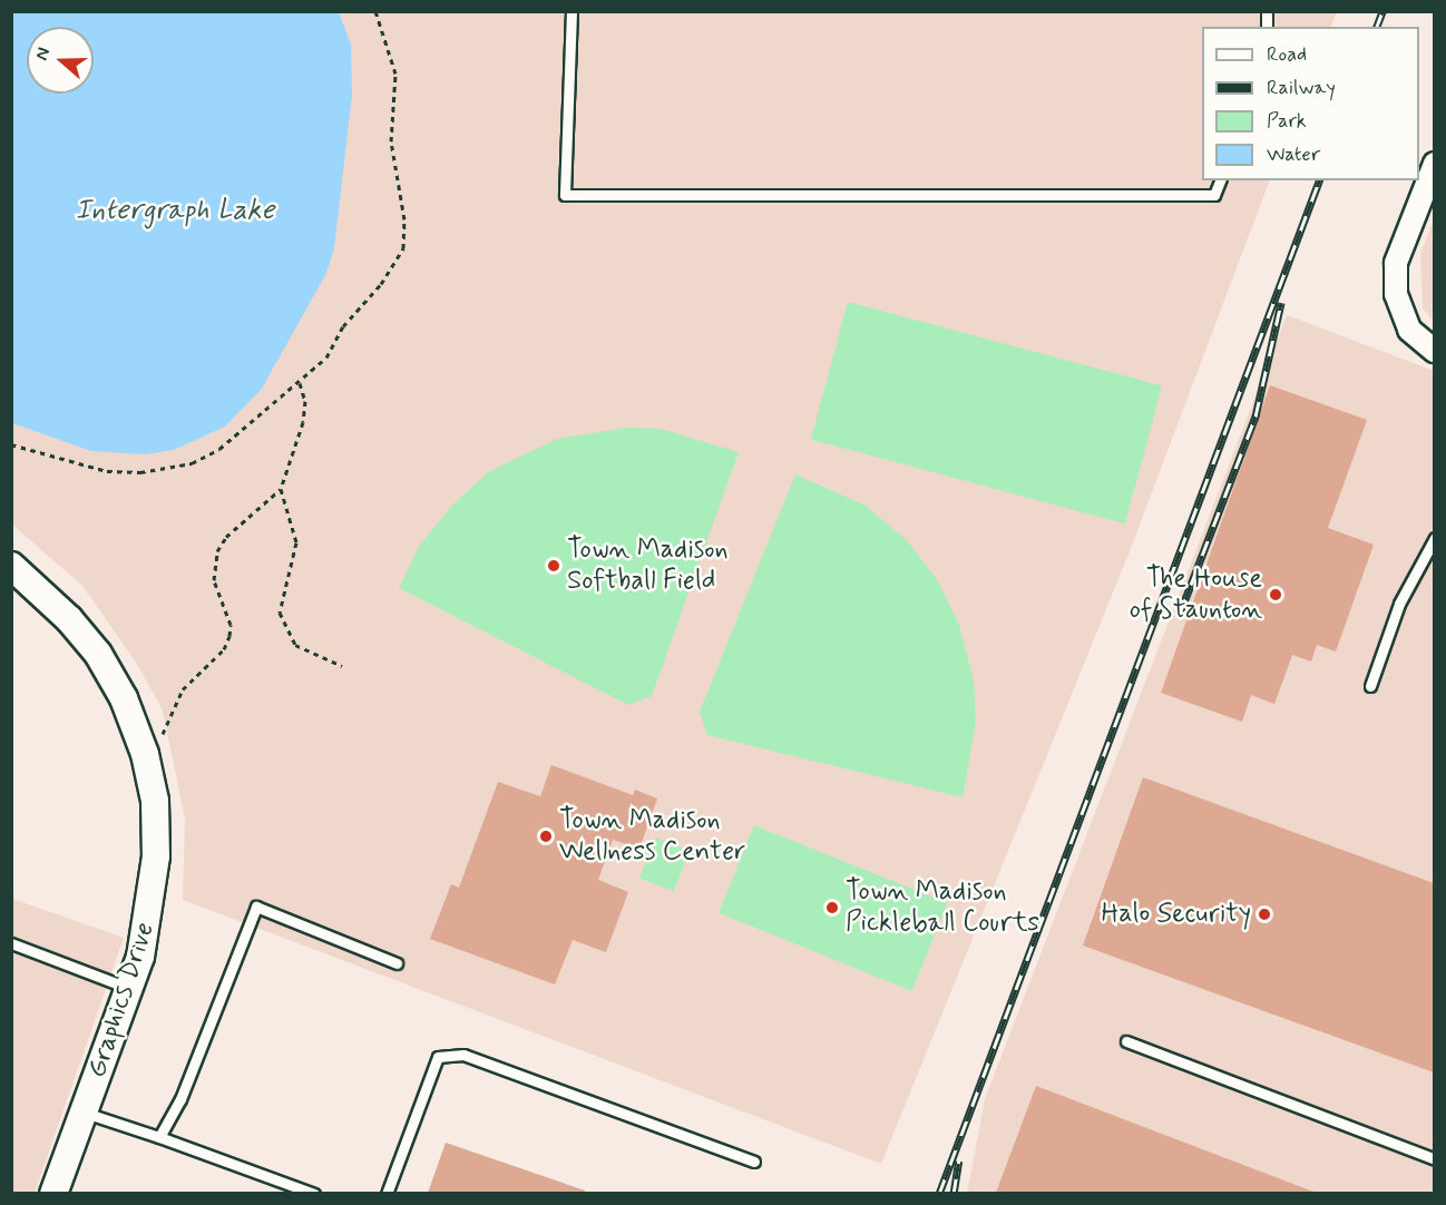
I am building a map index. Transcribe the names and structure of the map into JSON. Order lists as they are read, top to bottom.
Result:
{
  "streets": {
    "street": ["Graphics Drive"]
  },
  "water": ["Intergraph Lake"],
  "places": [
    "Town Madison Softball Field",
    "The House of Staunton",
    "Town Madison Wellness Center",
    "Town Madison Pickleball Courts",
    "Halo Security"
  ],
  "legend": [
    "Road",
    "Railway",
    "Park",
    "Water"
  ],
  "north": "left"
}
